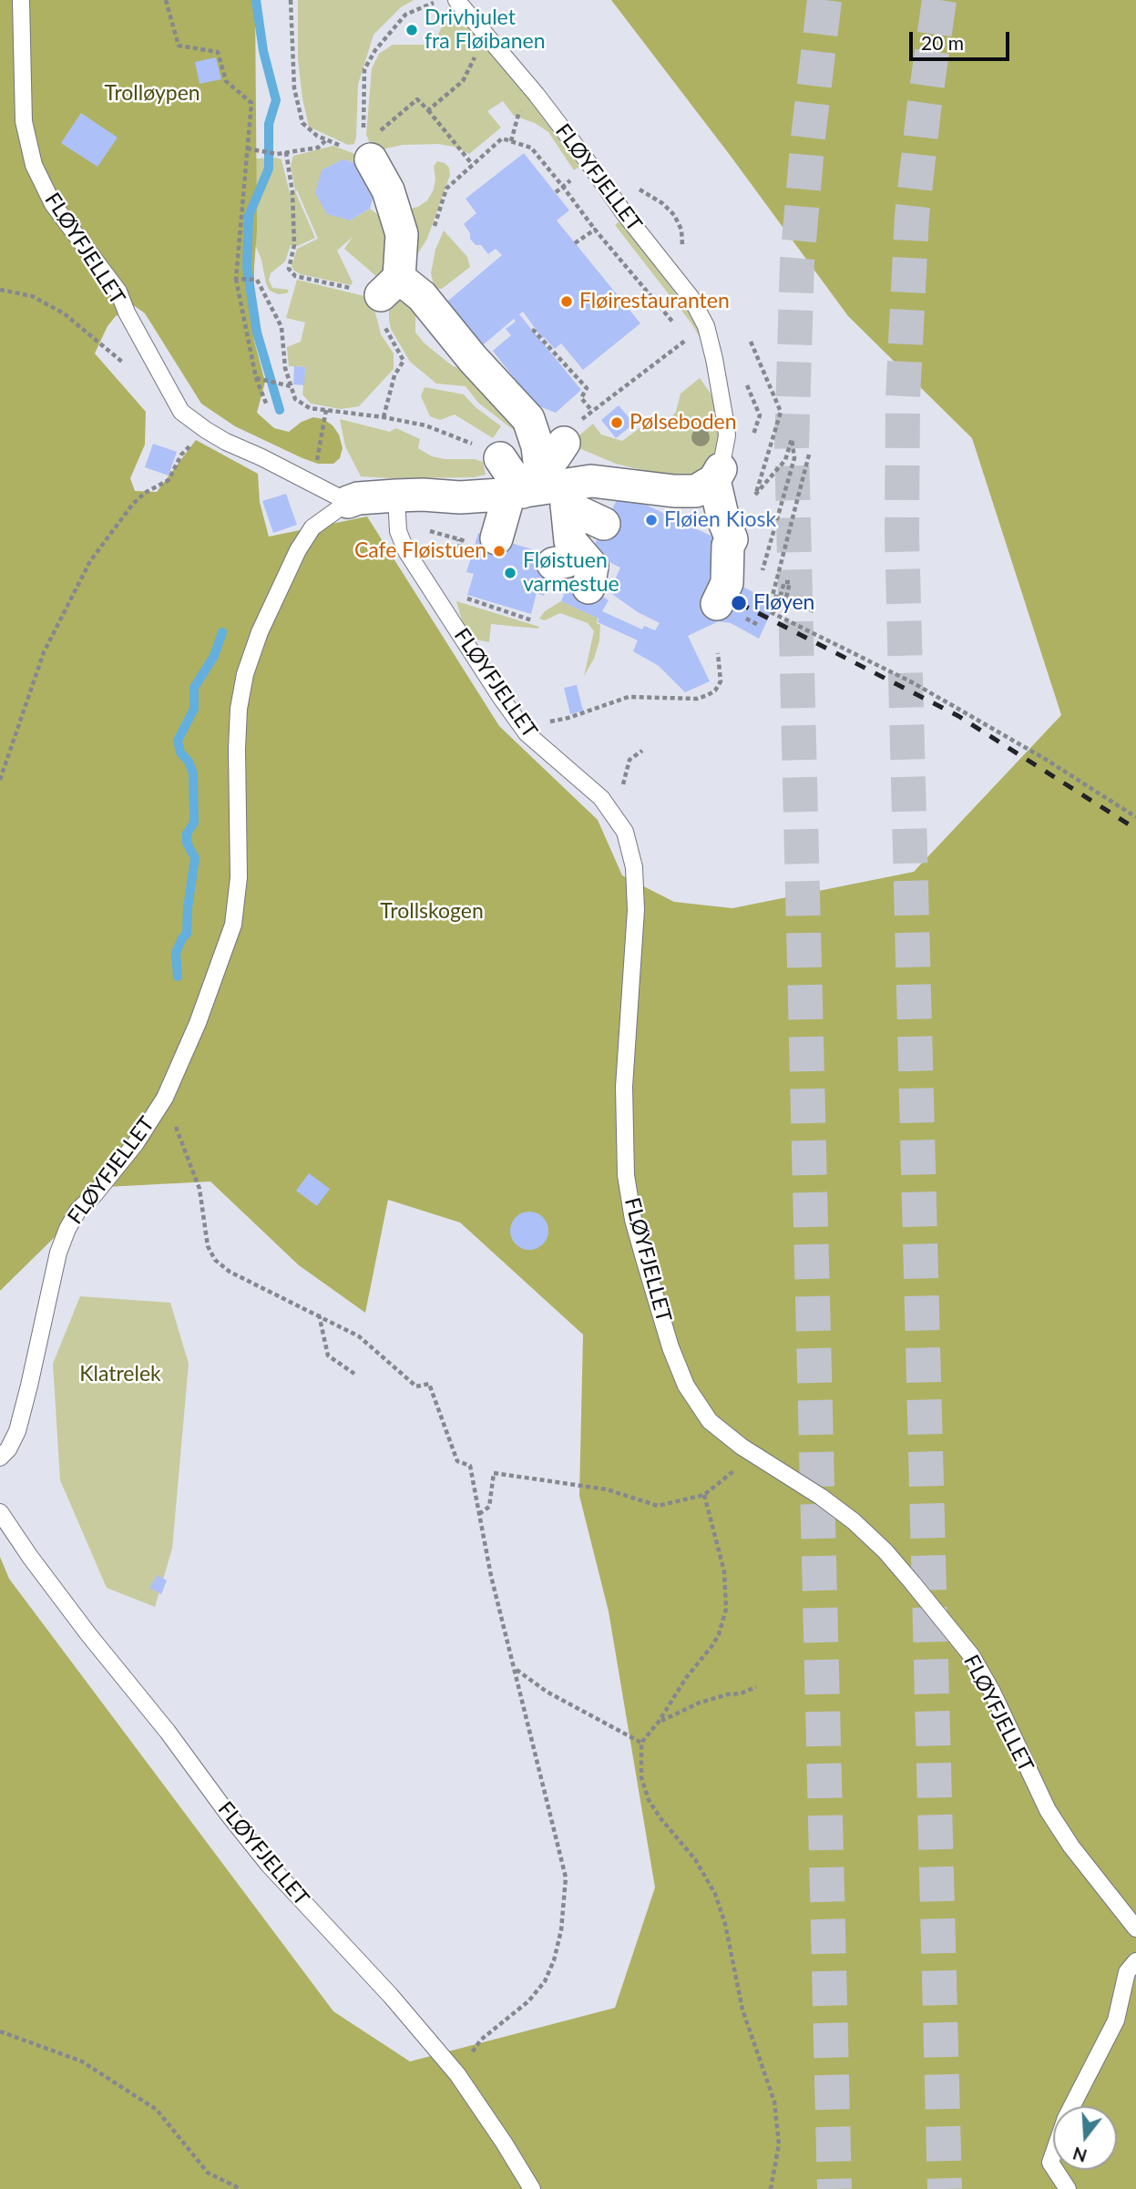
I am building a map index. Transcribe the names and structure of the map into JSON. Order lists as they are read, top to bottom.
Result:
{
  "streets": {
    "street": ["FLØYFJELLET"]
  },
  "parks": ["Trolløypen", "Trollskogen", "Klatrelek"],
  "places": [
    "Drivhjulet fra Fløibanen",
    "Fløirestauranten",
    "Pølseboden",
    "Fløien Kiosk",
    "Cafe Fløistuen",
    "Fløistuen varmestue",
    "Fløyen"
  ],
  "scale_bar": "20 m",
  "north": "bottom"
}
